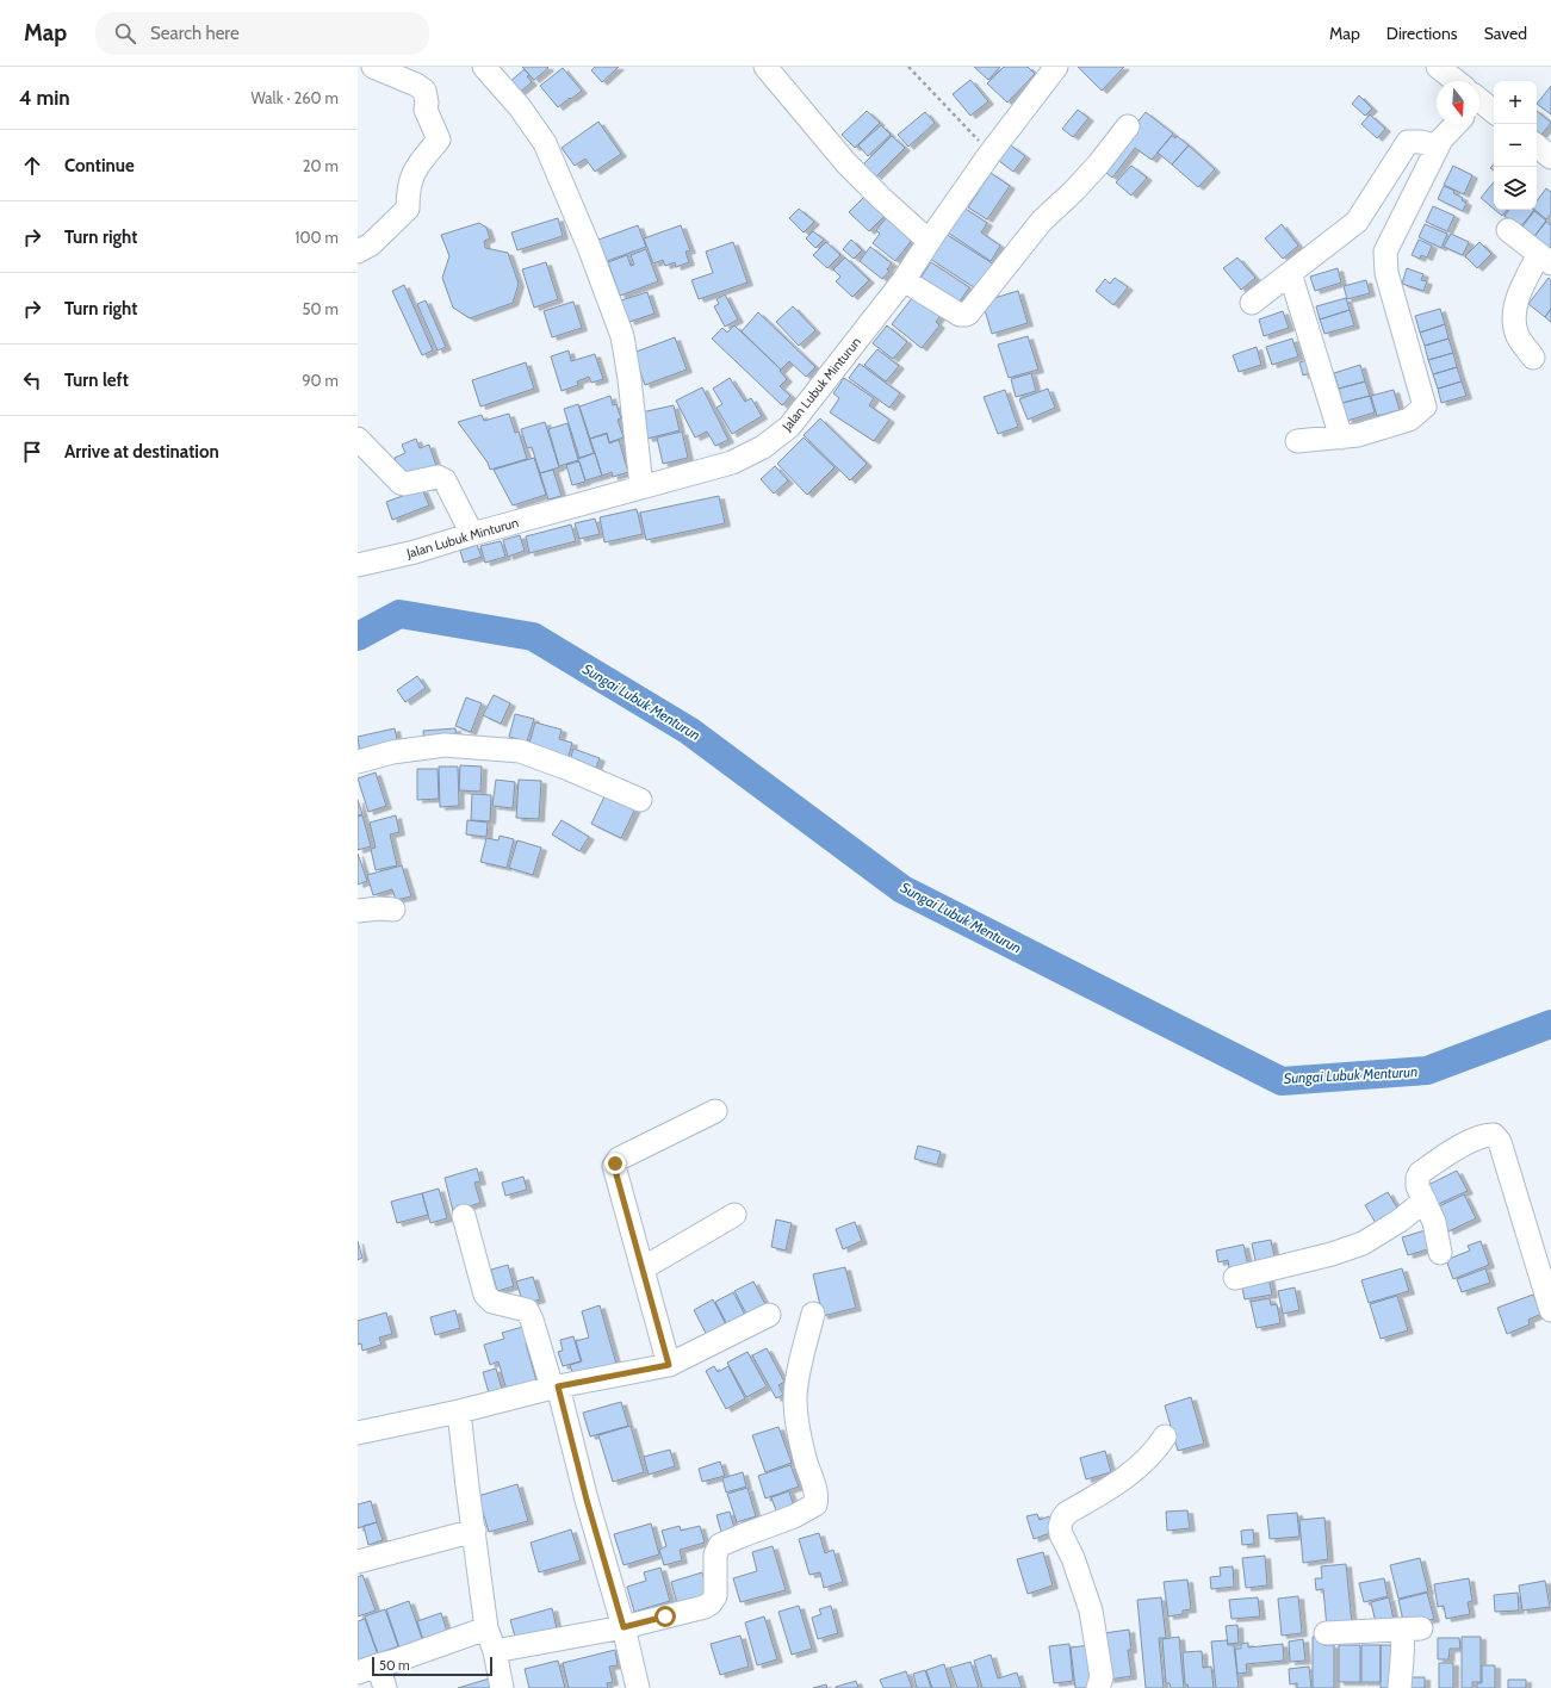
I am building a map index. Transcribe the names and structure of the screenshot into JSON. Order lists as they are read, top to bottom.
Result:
{
  "streets": {
    "street": ["Jalan Lubuk Minturun"]
  },
  "water": ["Sungai Lubuk Menturun"],
  "scale_bar": "50 m",
  "north": "bottom",
  "page": {
    "header": "Map",
    "search": "Search here",
    "nav": ["Map", "Directions", "Saved"],
    "heading": ["4 min", "Walk · 260 m"],
    "map_buttons": ["+", "−"],
    "list": [
      ["Continue", "20 m"],
      ["Turn right", "100 m"],
      ["Turn right", "50 m"],
      ["Turn left", "90 m"],
      "Arrive at destination"
    ],
    "scale": "50 m"
  }
}
